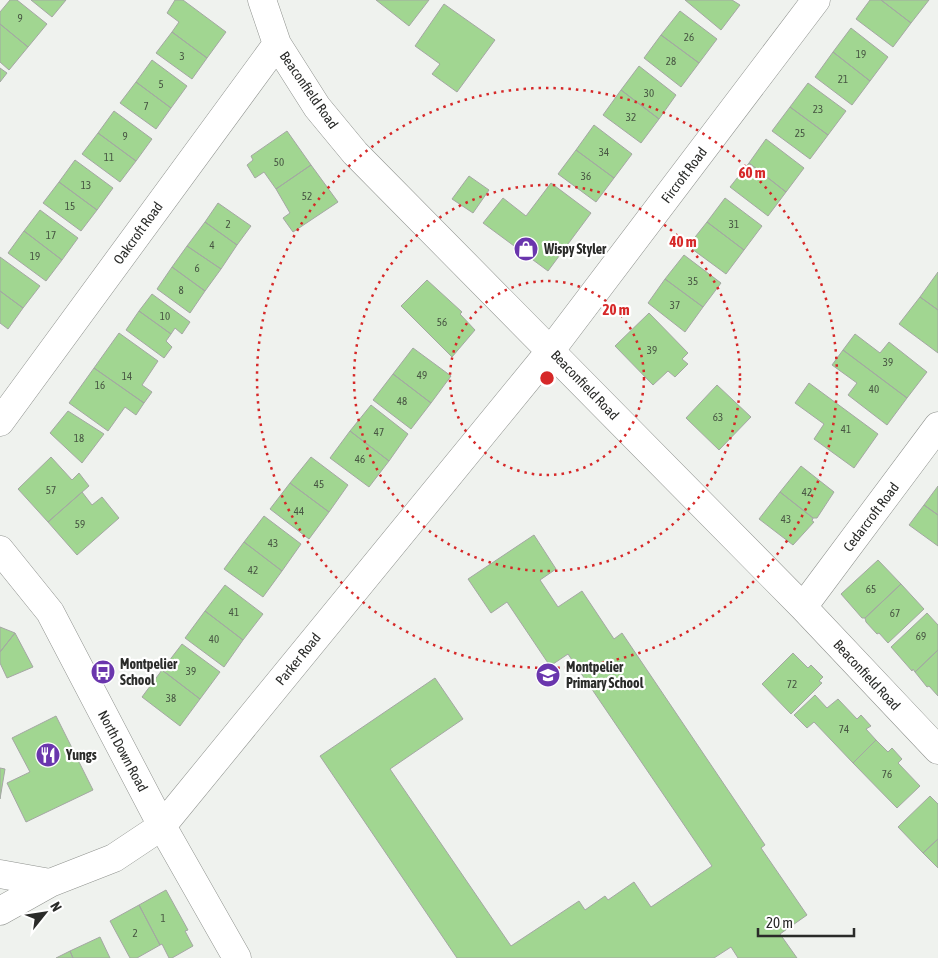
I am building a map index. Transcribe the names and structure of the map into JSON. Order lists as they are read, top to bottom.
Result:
{
  "streets": {
    "street": [
      "Beaconfield Road",
      "Fircroft Road",
      "Oakcroft Road",
      "Cedarcroft Road",
      "Parker Road",
      "North Down Road"
    ]
  },
  "crossings": [
    ["Beaconfield Road", "Fircroft Road"],
    ["Beaconfield Road", "Oakcroft Road"],
    ["Beaconfield Road", "Cedarcroft Road"],
    ["Beaconfield Road", "Parker Road"],
    ["Fircroft Road", "Parker Road"],
    ["Parker Road", "North Down Road"]
  ],
  "places": {
    "shop": ["Wispy Styler"],
    "bus stop": ["Montpelier School"],
    "school or university": ["Montpelier Primary School"],
    "restaurant": ["Yungs"]
  },
  "house_numbers": [
    "9",
    "26",
    "19",
    "3",
    "28",
    "21",
    "5",
    "30",
    "7",
    "23",
    "32",
    "25",
    "9",
    "34",
    "11",
    "50",
    "36",
    "13",
    "52",
    "15",
    "2",
    "31",
    "17",
    "4",
    "19",
    "6",
    "35",
    "8",
    "37",
    "10",
    "56",
    "39",
    "39",
    "49",
    "14",
    "16",
    "40",
    "48",
    "63",
    "41",
    "47",
    "18",
    "46",
    "45",
    "57",
    "42",
    "44",
    "43",
    "59",
    "43",
    "42",
    "65",
    "41",
    "67",
    "69",
    "40",
    "39",
    "72",
    "38",
    "74",
    "76",
    "1",
    "2"
  ],
  "scale_bar": "20 m",
  "north": "top right",
  "rings": ["60 m", "40 m", "20 m"]
}
